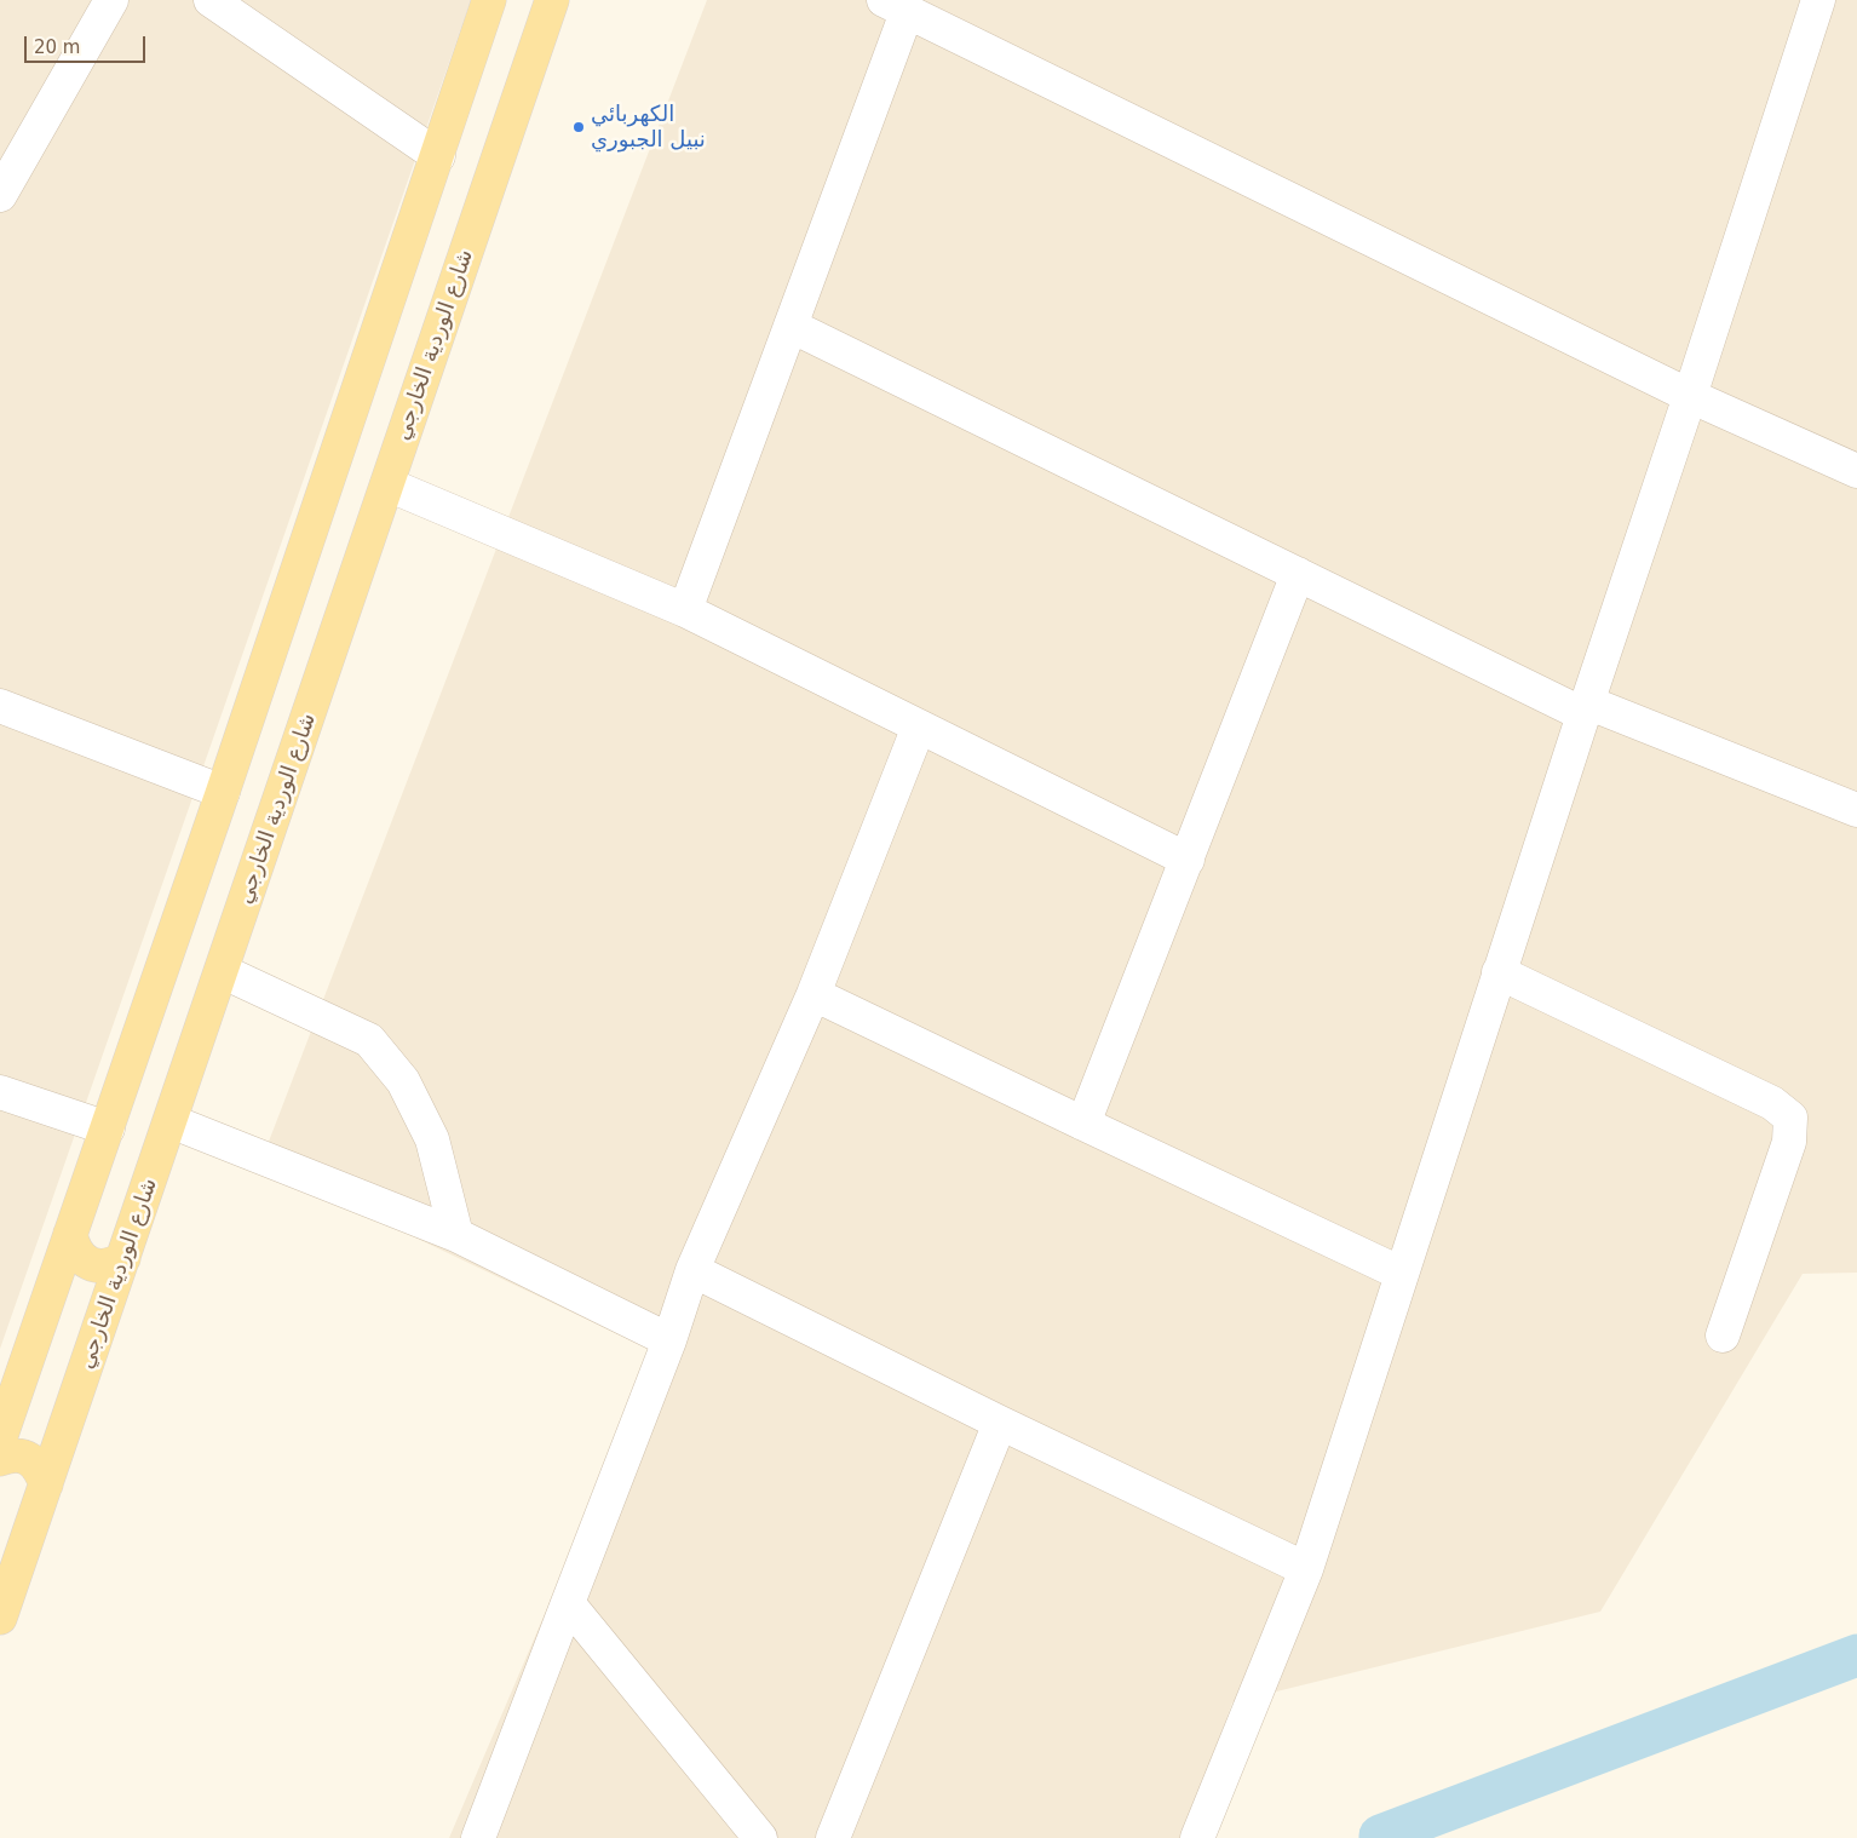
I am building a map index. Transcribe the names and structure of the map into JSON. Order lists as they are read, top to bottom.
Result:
{
  "streets": {
    "main road": ["شارع الوردية الخارجي"]
  },
  "places": ["الكهربائي نبيل الجبوري"],
  "scale_bar": "20 m"
}
